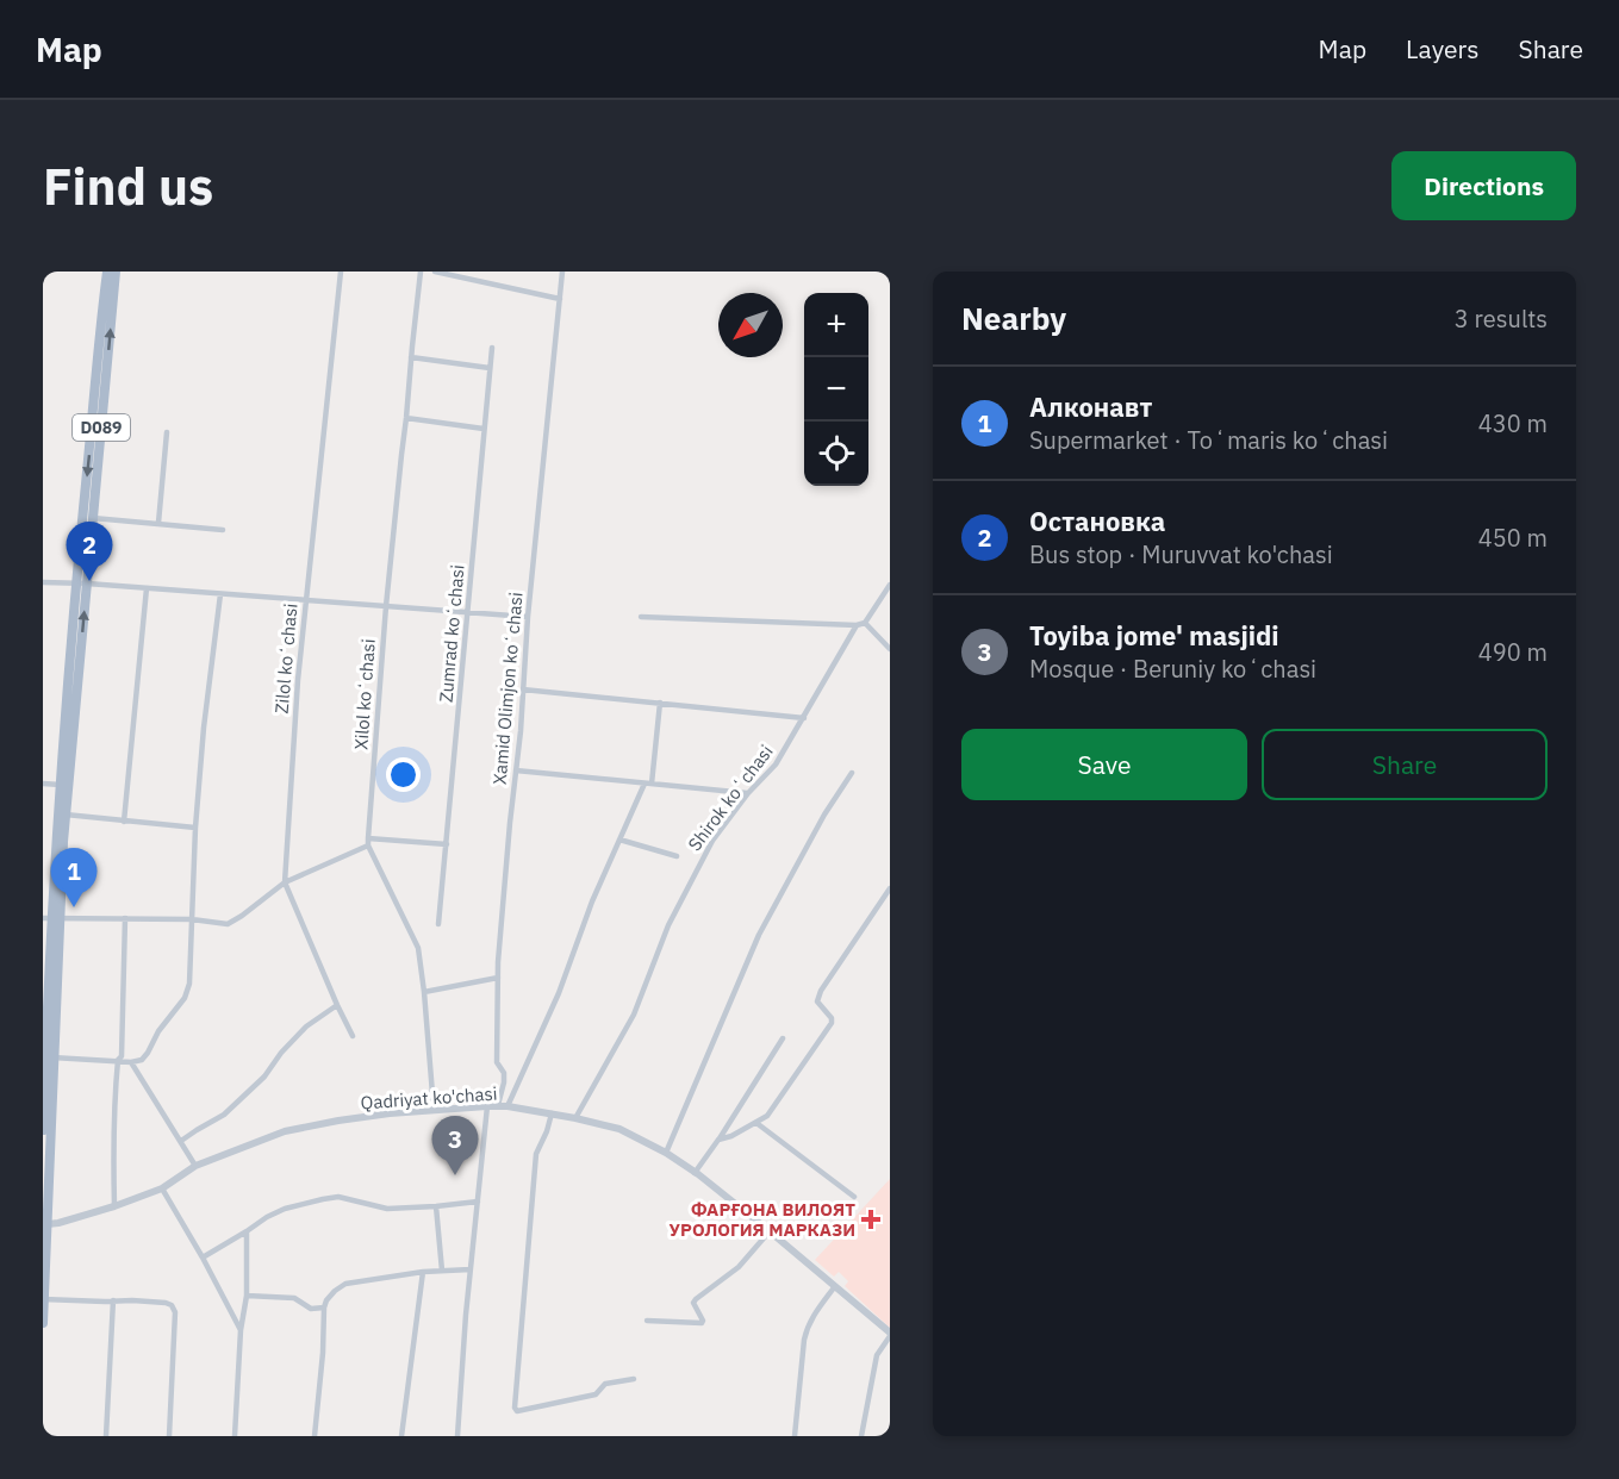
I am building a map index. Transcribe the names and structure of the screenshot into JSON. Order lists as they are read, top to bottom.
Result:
{
  "streets": {
    "main road": ["D089"],
    "street": [
      "Zumrad koʻchasi",
      "Zilol koʻchasi",
      "Xamid Olimjon koʻchasi",
      "Xilol koʻchasi",
      "Shirok koʻchasi",
      "Qadriyat ko'chasi"
    ]
  },
  "crossings": [
    ["D089", "Qadriyat ko'chasi"],
    ["Xamid Olimjon koʻchasi", "Qadriyat ko'chasi"],
    ["Shirok koʻchasi", "Qadriyat ko'chasi"]
  ],
  "places": {
    "health": ["ФАРҒОНА ВИЛОЯТ УРОЛОГИЯ МАРКАЗИ"]
  },
  "north": "bottom left",
  "page": {
    "header": "Map",
    "nav": ["Map", "Layers", "Share"],
    "buttons": [
      "Directions",
      ["Save", "Share"]
    ],
    "title": "Find us",
    "heading": ["Nearby", "3 results"],
    "map_buttons": ["+", "−"],
    "list": [
      {
        "mark": "1",
        "name": "Алконавт",
        "note": "Supermarket · Toʻmaris koʻchasi",
        "value": "430 m"
      },
      {
        "mark": "2",
        "name": "Остановка",
        "note": "Bus stop · Muruvvat ko'chasi",
        "value": "450 m"
      },
      {
        "mark": "3",
        "name": "Toyiba jome' masjidi",
        "note": "Mosque · Beruniy koʻchasi",
        "value": "490 m"
      }
    ],
    "pins": ["2", "1", "3"]
  }
}
